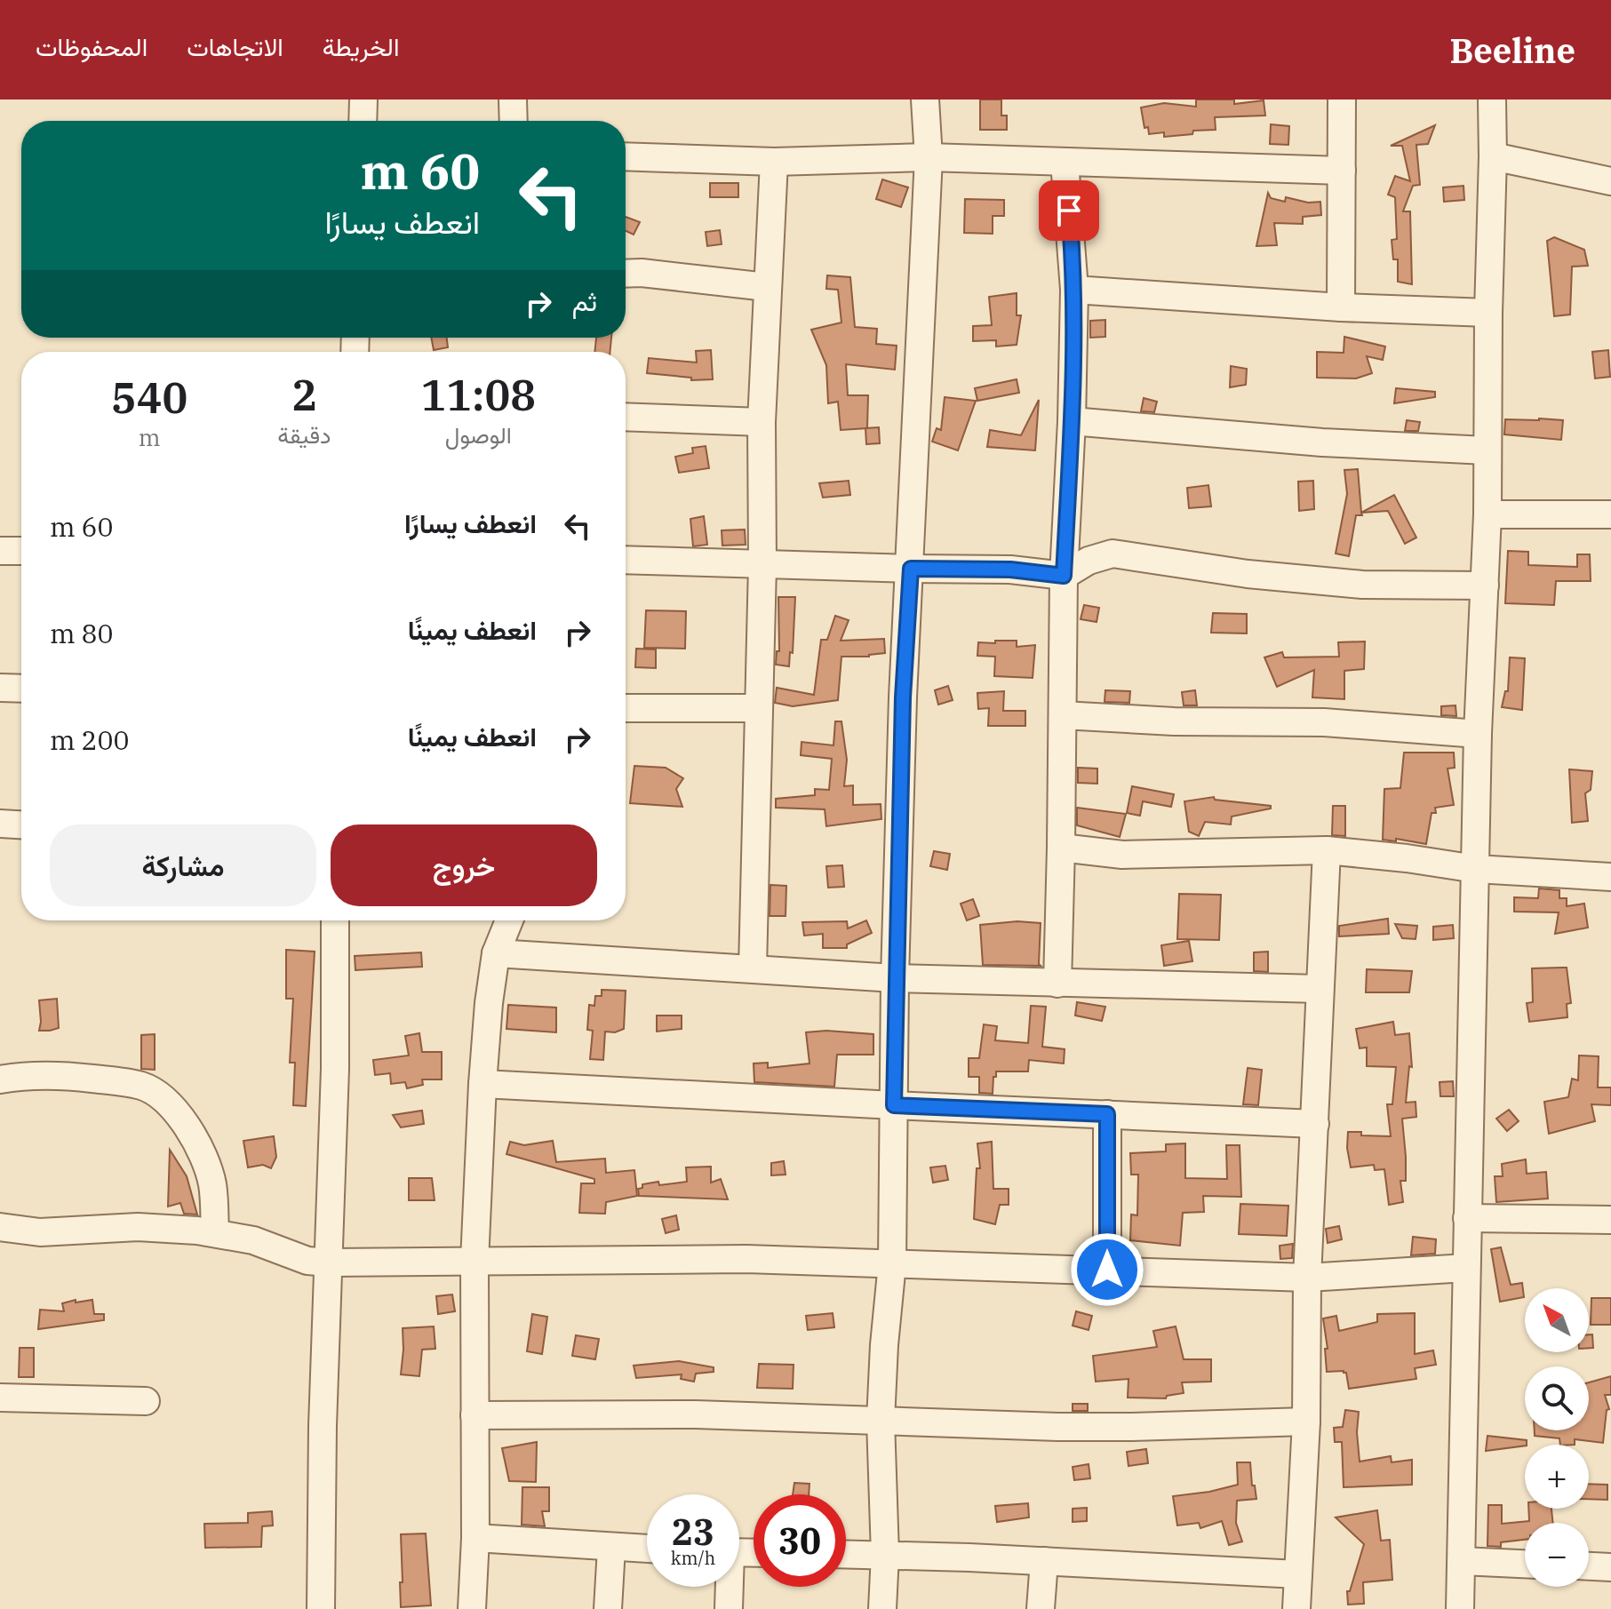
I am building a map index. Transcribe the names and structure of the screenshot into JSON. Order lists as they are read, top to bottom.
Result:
{
  "north": "top left",
  "page": {
    "header": "Beeline",
    "nav": ["الخريطة", "الاتجاهات", "المحفوظات"],
    "turn": ["60 m", "انعطف يسارًا"],
    "then": "ثم",
    "eta": [
      "11:08",
      "الوصول",
      "2",
      "دقيقة",
      "540",
      "m"
    ],
    "list": [
      {
        "name": "انعطف يسارًا",
        "value": "60 m"
      },
      {
        "name": "انعطف يمينًا",
        "value": "80 m"
      },
      {
        "name": "انعطف يمينًا",
        "value": "200 m"
      }
    ],
    "buttons": ["خروج", "مشاركة"],
    "map_buttons": ["+", "−"],
    "speed": "23 km/h",
    "limit": "30"
  }
}
